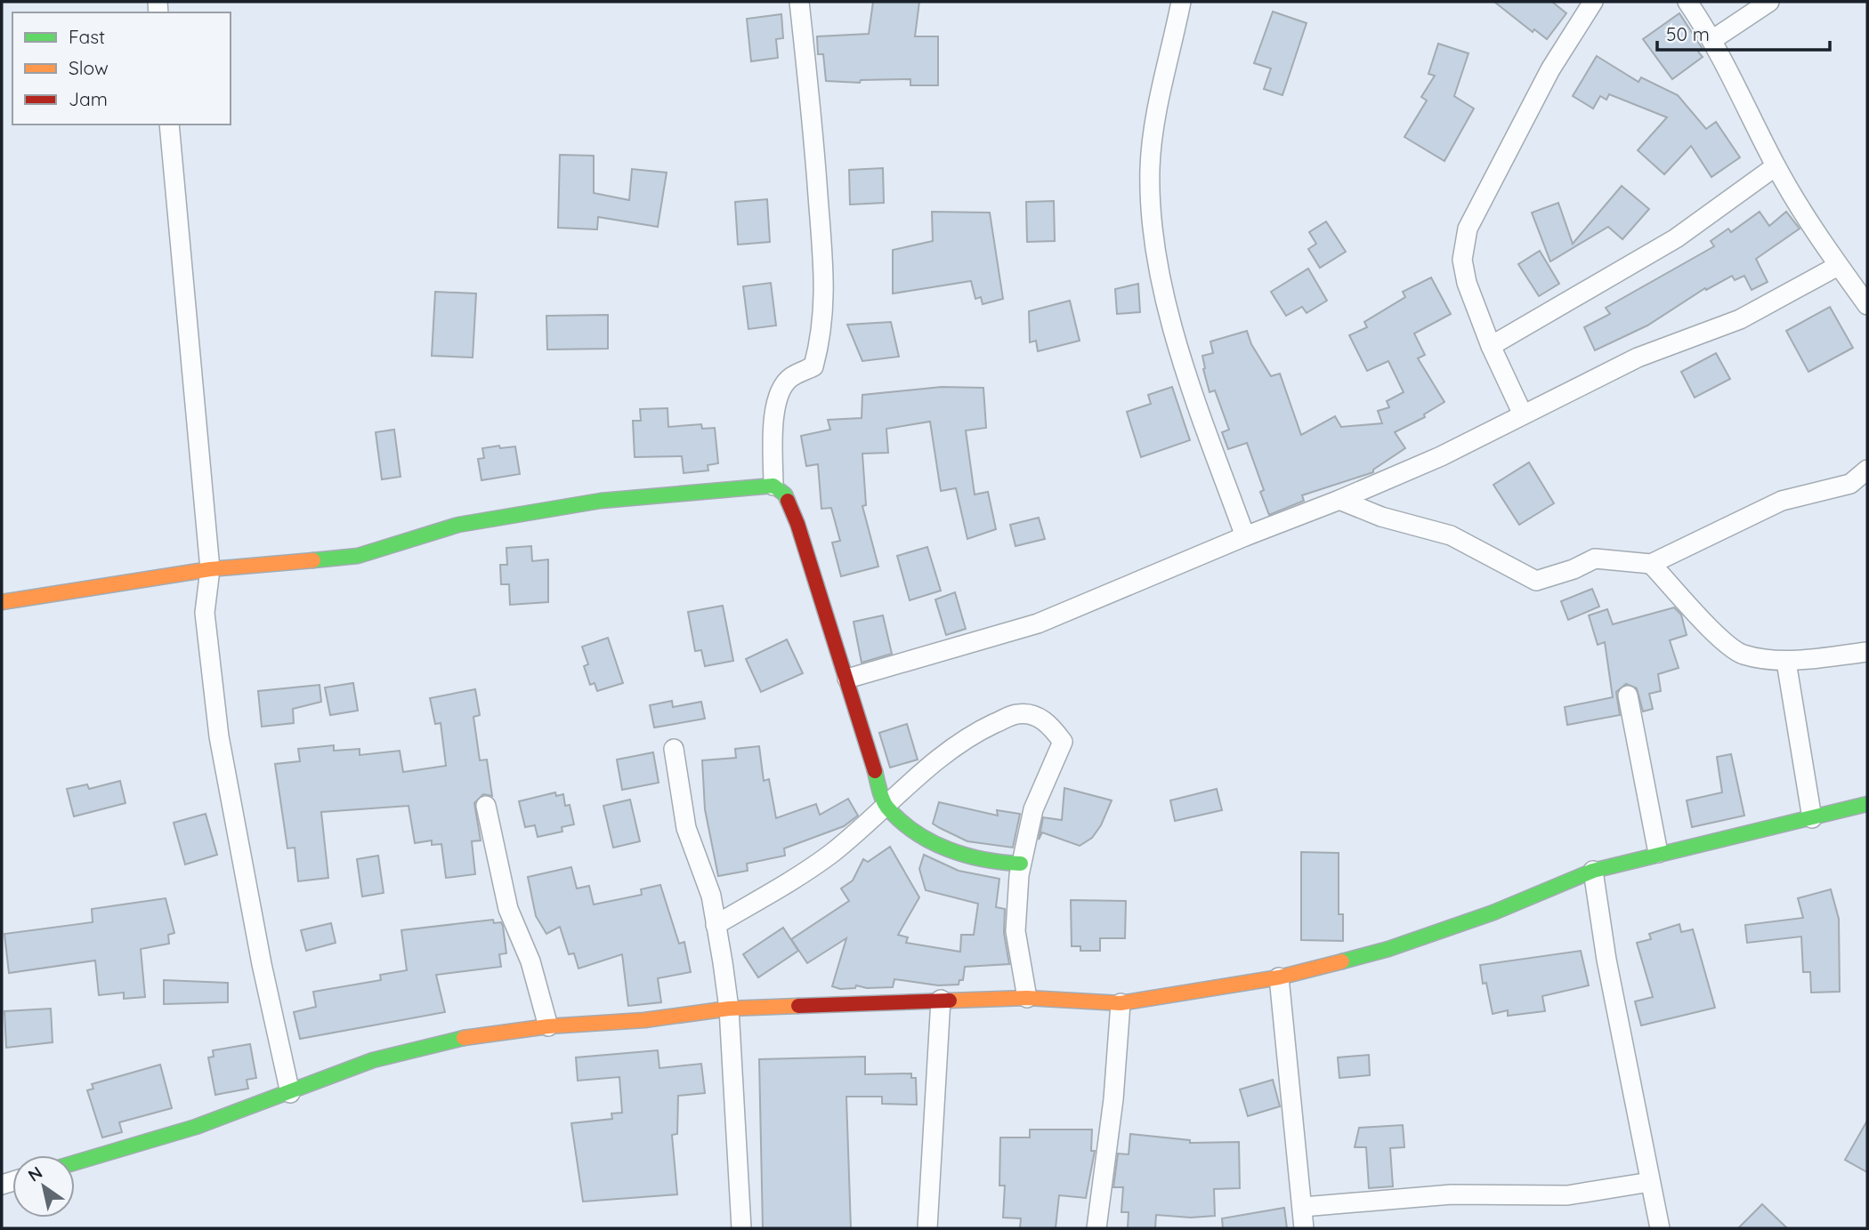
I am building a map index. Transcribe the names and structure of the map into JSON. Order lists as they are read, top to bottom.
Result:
{
  "legend": ["Fast", "Slow", "Jam"],
  "scale_bar": "50 m",
  "north": "top left"
}
